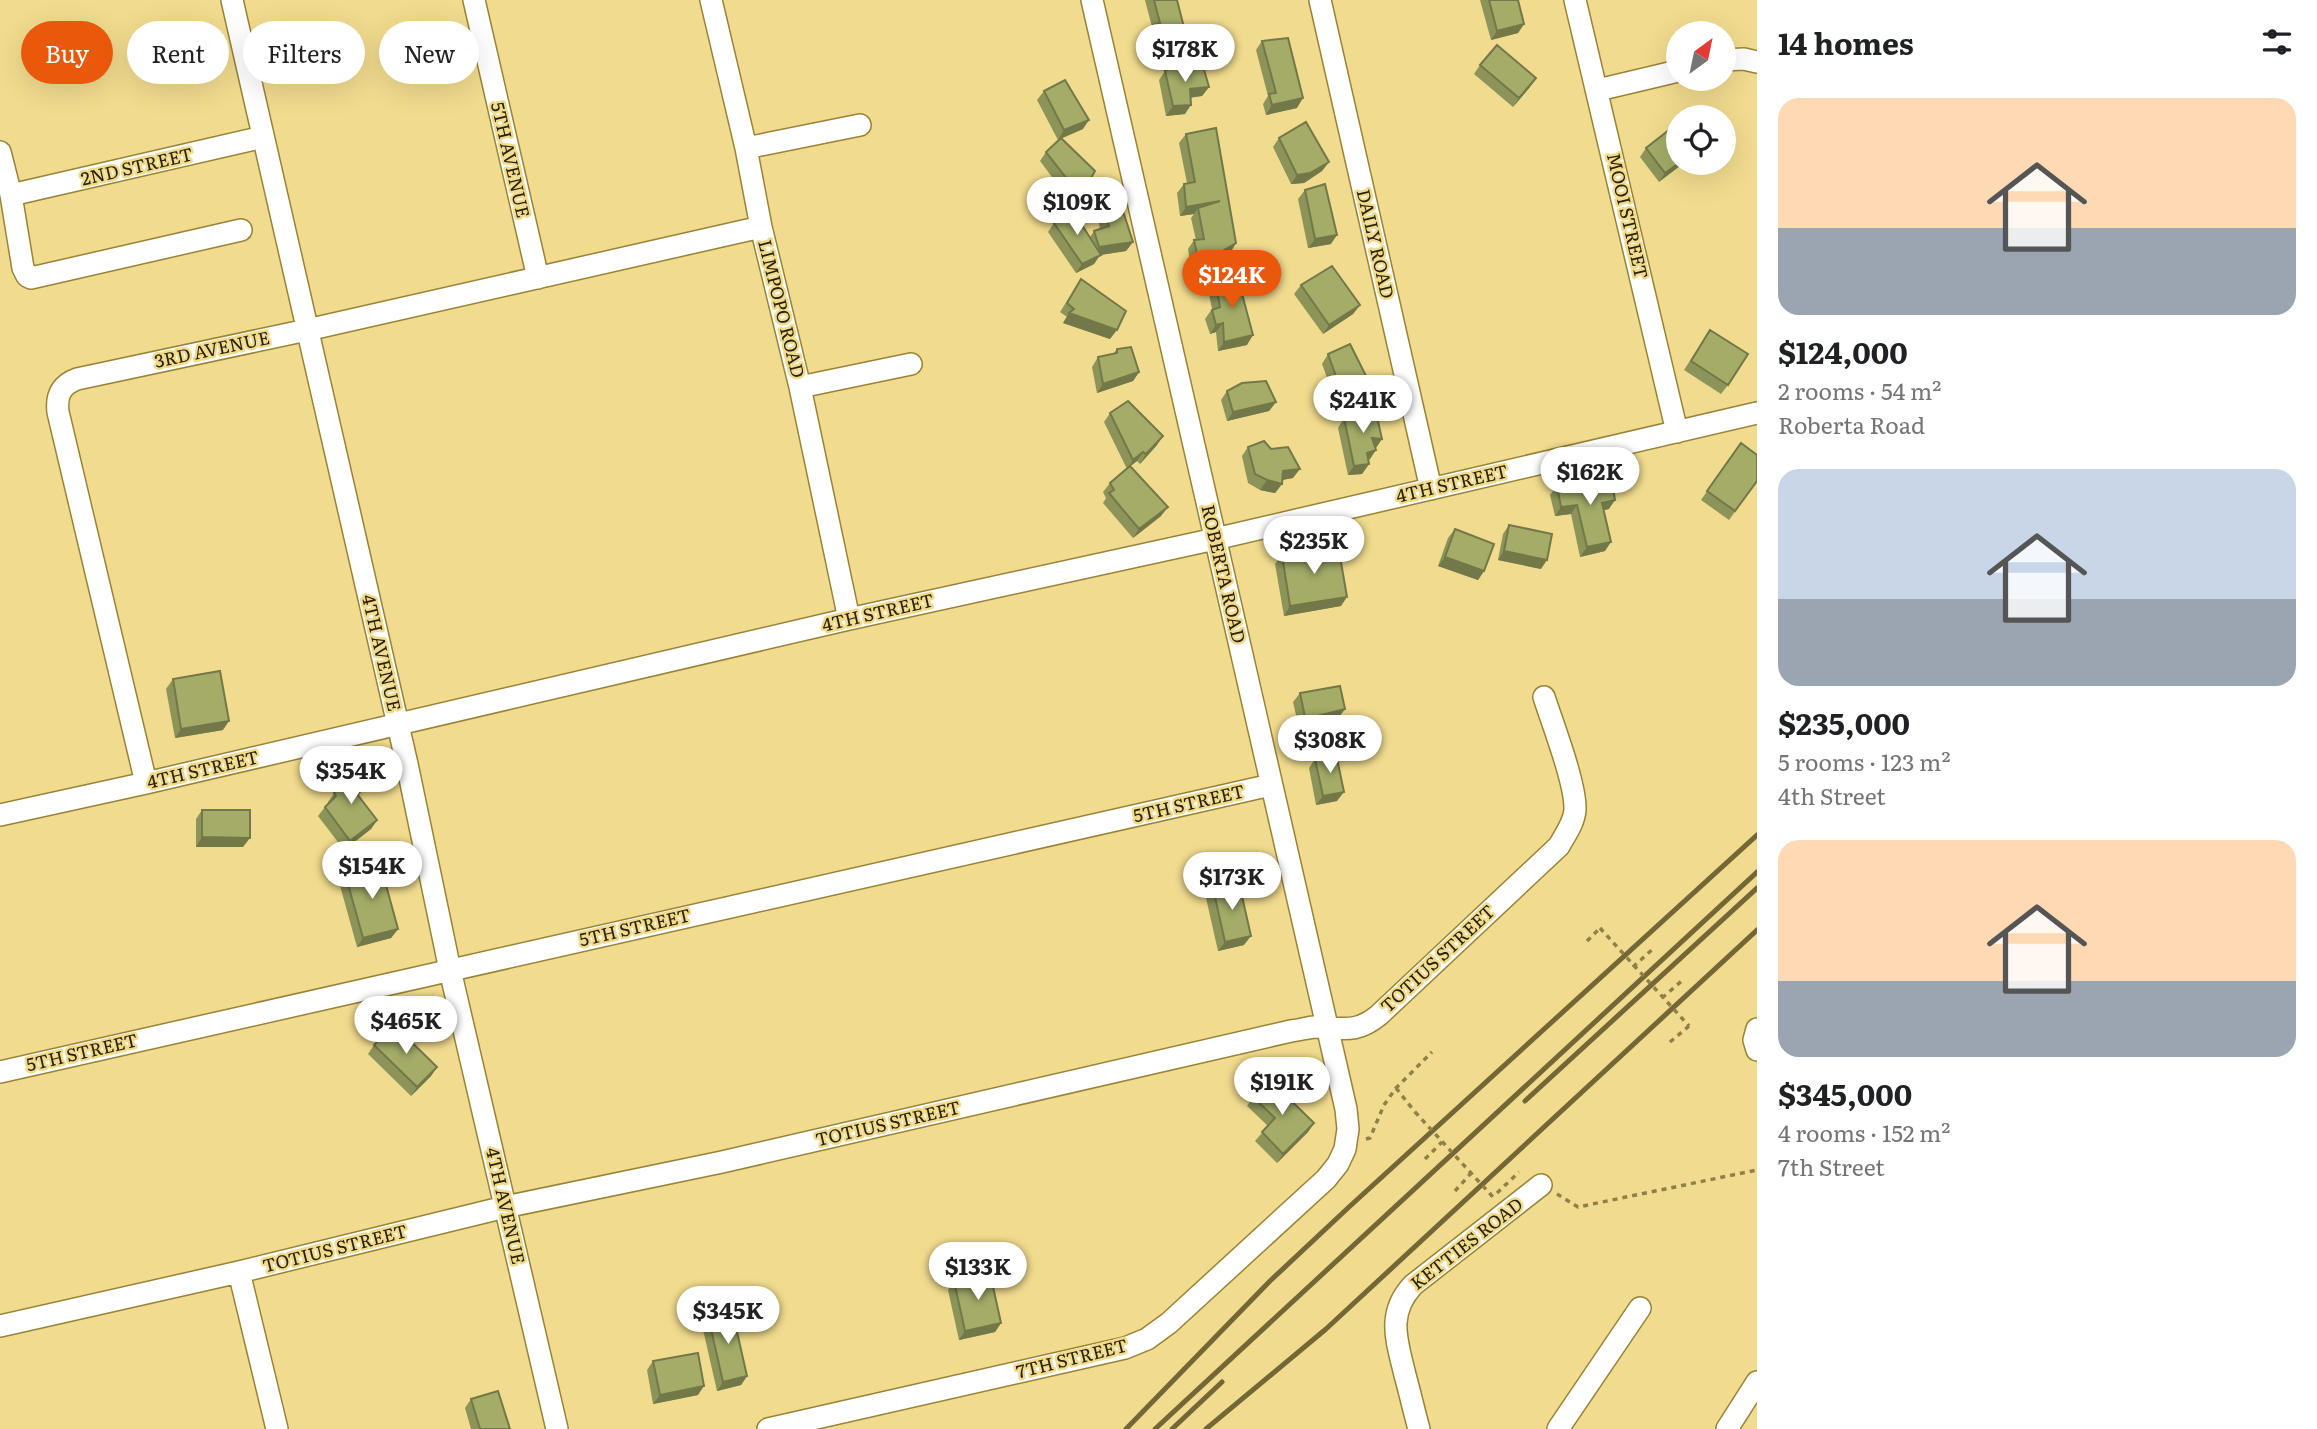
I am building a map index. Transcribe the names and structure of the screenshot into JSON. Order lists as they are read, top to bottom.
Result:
{
  "streets": {
    "street": [
      "5TH AVENUE",
      "2ND STREET",
      "MOOI STREET",
      "DAILY ROAD",
      "LIMPOPO ROAD",
      "3RD AVENUE",
      "4TH STREET",
      "ROBERTA ROAD",
      "4TH AVENUE",
      "5TH STREET",
      "TOTIUS STREET",
      "KETTIES ROAD",
      "7TH STREET"
    ]
  },
  "crossings": [
    ["5TH AVENUE", "3RD AVENUE"],
    ["2ND STREET", "4TH AVENUE"],
    ["MOOI STREET", "4TH STREET"],
    ["DAILY ROAD", "4TH STREET"],
    ["LIMPOPO ROAD", "3RD AVENUE"],
    ["LIMPOPO ROAD", "4TH STREET"],
    ["3RD AVENUE", "4TH STREET"],
    ["3RD AVENUE", "4TH AVENUE"],
    ["4TH STREET", "ROBERTA ROAD"],
    ["4TH STREET", "4TH AVENUE"],
    ["ROBERTA ROAD", "5TH STREET"],
    ["ROBERTA ROAD", "TOTIUS STREET"],
    ["ROBERTA ROAD", "7TH STREET"],
    ["4TH AVENUE", "5TH STREET"],
    ["4TH AVENUE", "TOTIUS STREET"]
  ],
  "north": "top right",
  "page": {
    "heading": "14 homes",
    "chip": [
      "Buy",
      "Rent",
      "Filters",
      "New"
    ],
    "price": [
      "$178K",
      "$109K",
      "$124K",
      "$241K",
      "$162K",
      "$235K",
      "$308K",
      "$354K",
      "$154K",
      "$173K",
      "$465K",
      "$191K",
      "$133K",
      "$345K"
    ],
    "list": [
      {
        "name": "$124,000",
        "note": "2 rooms · 54 m² · Roberta Road"
      },
      {
        "name": "$235,000",
        "note": "5 rooms · 123 m² · 4th Street"
      },
      {
        "name": "$345,000",
        "note": "4 rooms · 152 m² · 7th Street"
      }
    ]
  }
}
